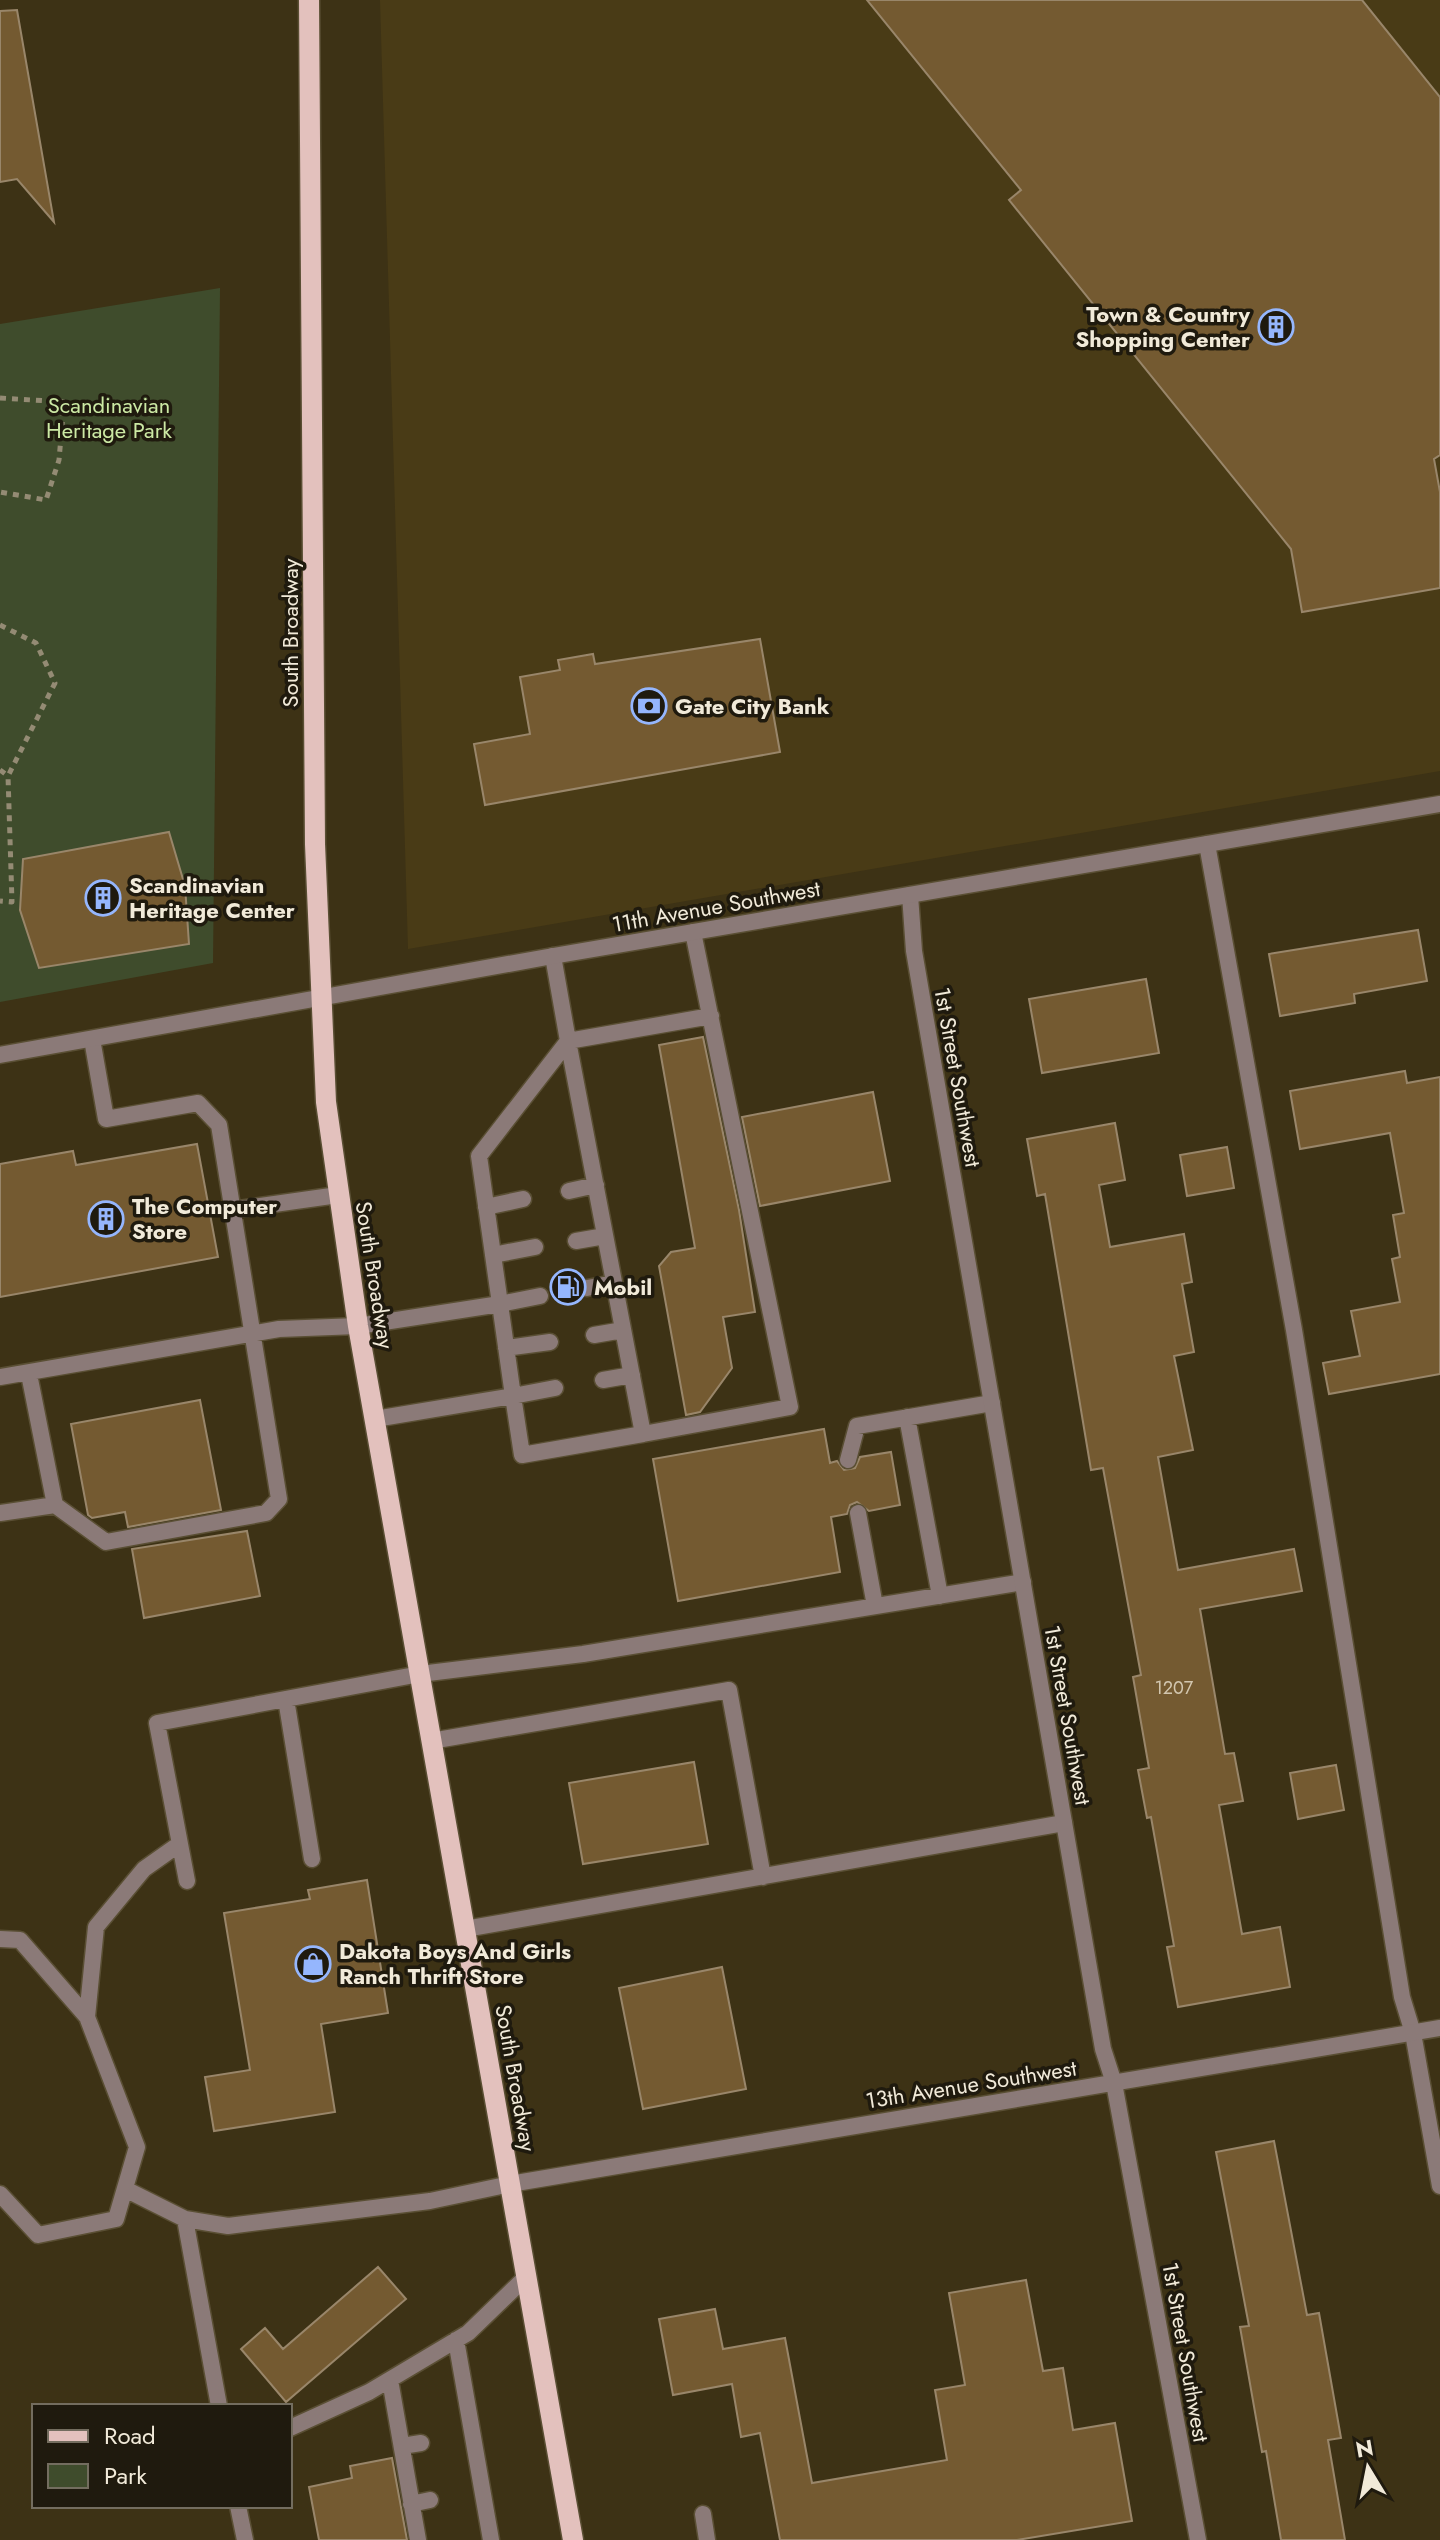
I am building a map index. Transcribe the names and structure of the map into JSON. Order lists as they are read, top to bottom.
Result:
{
  "streets": {
    "main road": ["South Broadway"],
    "street": ["11th Avenue Southwest", "1st Street Southwest", "13th Avenue Southwest"]
  },
  "crossings": [
    ["South Broadway", "11th Avenue Southwest"],
    ["South Broadway", "13th Avenue Southwest"],
    ["11th Avenue Southwest", "1st Street Southwest"],
    ["1st Street Southwest", "13th Avenue Southwest"]
  ],
  "parks": ["Scandinavian Heritage Park"],
  "places": {
    "building": ["Town & Country Shopping Center", "Scandinavian Heritage Center", "The Computer Store"],
    "bank": ["Gate City Bank"],
    "fuel station": ["Mobil"],
    "shop": ["Dakota Boys And Girls Ranch Thrift Store"]
  },
  "house_numbers": ["1207"],
  "legend": ["Road", "Park"],
  "north": "top"
}
